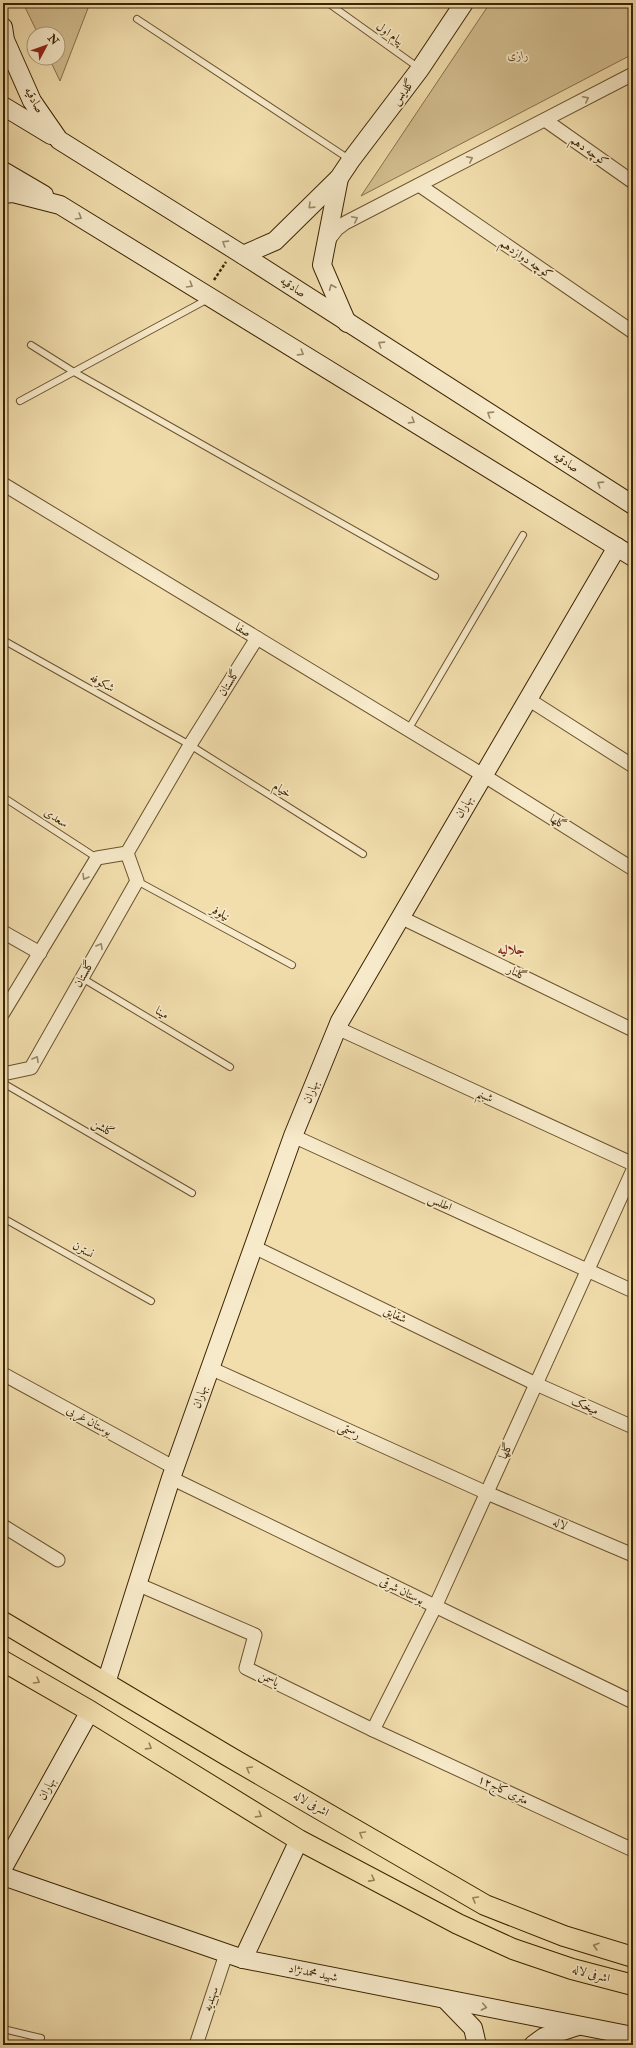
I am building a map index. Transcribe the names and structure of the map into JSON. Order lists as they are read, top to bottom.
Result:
{
  "streets": {
    "main road": [
      "گلدیس",
      "صادقیه",
      "بهاران",
      "اشرفی لاله",
      "شهید محمدنژاد"
    ],
    "street": [
      "کوچه دهم",
      "کوچه دوازدهم",
      "صفا",
      "گلستان",
      "گلها",
      "گلنار",
      "شبنم",
      "اطلس",
      "شقایق",
      "میخک",
      "بوستان غربی",
      "رستمی",
      "لاله",
      "بوستان شرقی",
      "یاسمن",
      "۱۲متری کاج",
      "سهندیه"
    ],
    "lane": [
      "پیام اول",
      "شکوفه",
      "خیام",
      "سعدی",
      "نیلوفر",
      "مینا",
      "گلشن",
      "نسترن"
    ]
  },
  "crossings": [
    ["پیام اول", "گلدیس"],
    ["صفا", "گلستان"],
    ["صفا", "بهاران"],
    ["صفا", "گلها"],
    ["شکوفه", "گلستان"],
    ["شکوفه", "خیام"],
    ["گلستان", "خیام"],
    ["گلستان", "نیلوفر"],
    ["گلستان", "مینا"],
    ["بهاران", "گلها"],
    ["بهاران", "گلنار"],
    ["بهاران", "شبنم"],
    ["بهاران", "اطلس"],
    ["بهاران", "شقایق"],
    ["بهاران", "بوستان غربی"],
    ["بهاران", "رستمی"],
    ["بهاران", "بوستان شرقی"],
    ["بهاران", "یاسمن"],
    ["بهاران", "اشرفی لاله"],
    ["گلها", "اطلس"],
    ["گلها", "شقایق"],
    ["گلها", "میخک"],
    ["گلها", "رستمی"],
    ["گلها", "لاله"],
    ["گلها", "بوستان شرقی"],
    ["گلها", "یاسمن"],
    ["گلها", "۱۲متری کاج"],
    ["شقایق", "میخک"],
    ["بوستان غربی", "بوستان شرقی"],
    ["رستمی", "لاله"],
    ["یاسمن", "۱۲متری کاج"],
    ["شهید محمدنژاد", "سهندیه"]
  ],
  "districts": ["جلالیه"],
  "parks": ["رازی"],
  "north": "top right"
}
